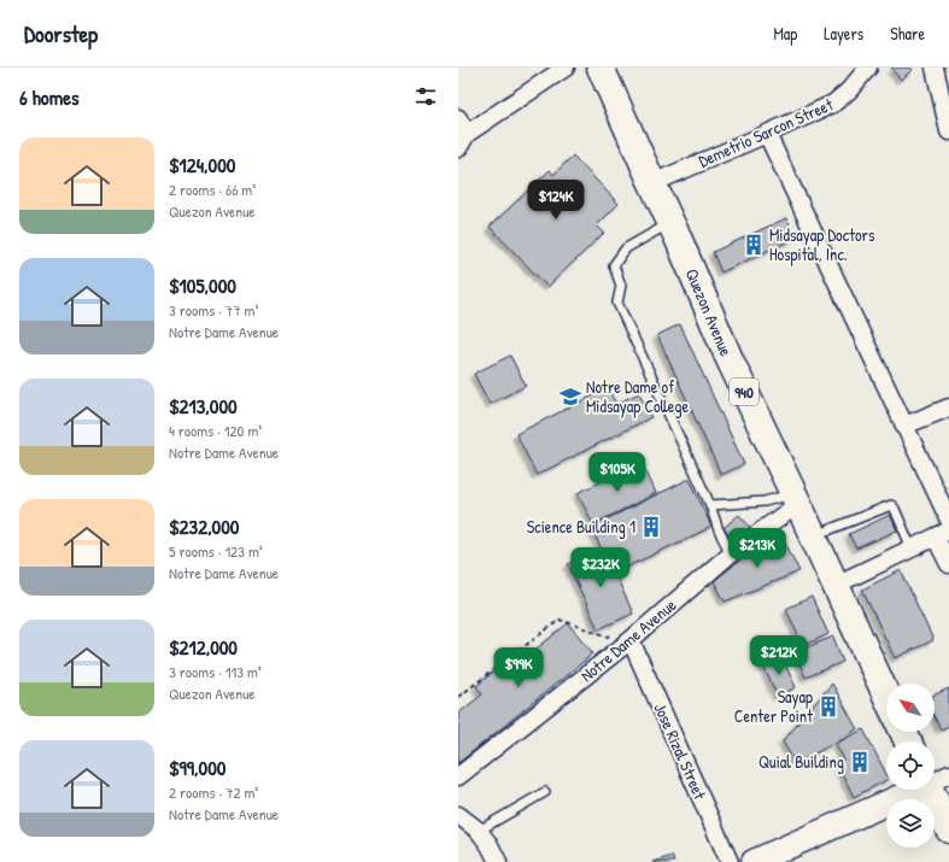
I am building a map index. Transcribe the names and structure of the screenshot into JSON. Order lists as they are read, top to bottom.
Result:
{
  "streets": {
    "main road": ["Quezon Avenue", "940"],
    "street": ["Demetrio Sarcon Street", "Notre Dame Avenue", "Jose Rizal Street"]
  },
  "crossings": [
    ["Demetrio Sarcon Street", "Quezon Avenue"],
    ["Quezon Avenue", "Notre Dame Avenue"],
    ["Notre Dame Avenue", "Jose Rizal Street"]
  ],
  "places": {
    "building": [
      "Midsayap Doctors Hospital, Inc.",
      "Science Building 1",
      "Sayap Center Point",
      "Quial Building"
    ],
    "school or university": ["Notre Dame of Midsayap College"]
  },
  "north": "top left",
  "page": {
    "header": "Doorstep",
    "nav": ["Map", "Layers", "Share"],
    "heading": "6 homes",
    "list": [
      {
        "name": "$124,000",
        "note": "2 rooms · 66 m² · Quezon Avenue"
      },
      {
        "name": "$105,000",
        "note": "3 rooms · 77 m² · Notre Dame Avenue"
      },
      {
        "name": "$213,000",
        "note": "4 rooms · 120 m² · Notre Dame Avenue"
      },
      {
        "name": "$232,000",
        "note": "5 rooms · 123 m² · Notre Dame Avenue"
      },
      {
        "name": "$212,000",
        "note": "3 rooms · 113 m² · Quezon Avenue"
      },
      {
        "name": "$99,000",
        "note": "2 rooms · 72 m² · Notre Dame Avenue"
      }
    ],
    "price": [
      "$124K",
      "$105K",
      "$213K",
      "$232K",
      "$212K",
      "$99K"
    ]
  }
}
